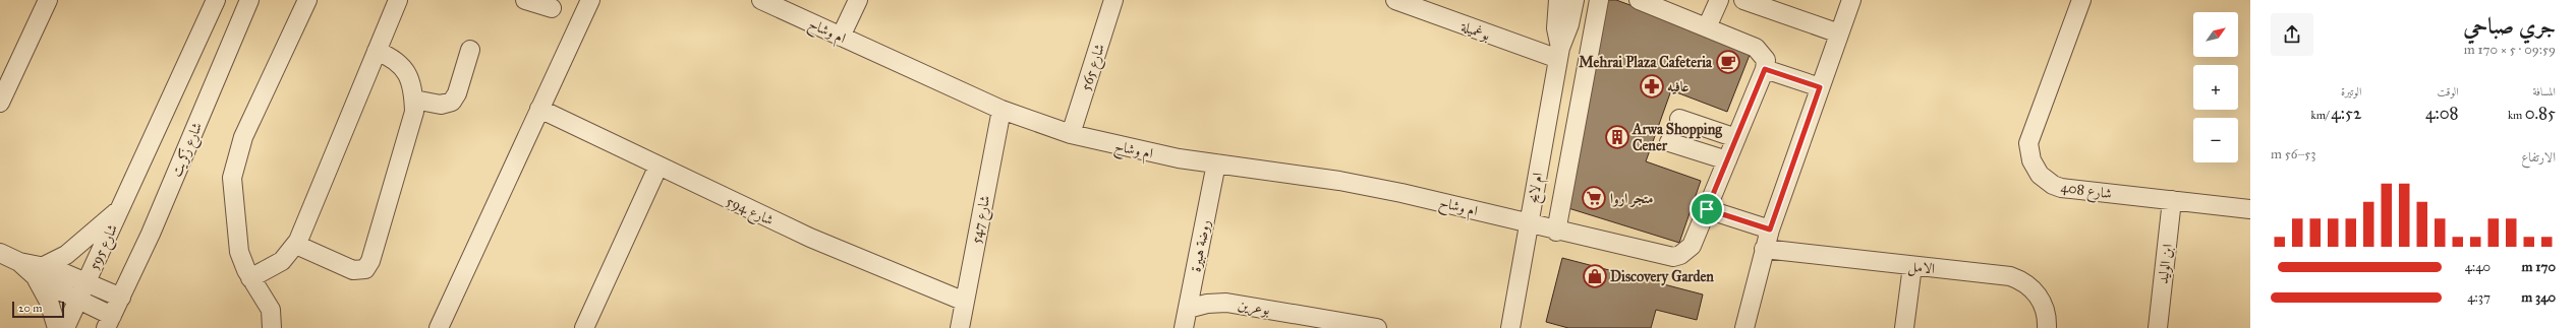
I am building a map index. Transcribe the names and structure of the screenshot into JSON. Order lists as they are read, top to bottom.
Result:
{
  "streets": {
    "street": [
      "ام وشاح",
      "بوغميلة",
      "شارع 565",
      "شارع زكريت",
      "ام لايح",
      "شارع 408",
      "شارع 594",
      "شارع 547",
      "روضة هبيرة",
      "شارع 595",
      "ابن الوليد",
      "الامل",
      "بوعرين"
    ]
  },
  "crossings": [
    ["ام وشاح", "شارع 565"],
    ["ام وشاح", "ام لايح"],
    ["ام وشاح", "شارع 547"],
    ["ام وشاح", "روضة هبيرة"],
    ["بوغميلة", "ام لايح"],
    ["شارع 408", "ابن الوليد"],
    ["شارع 594", "شارع 547"],
    ["روضة هبيرة", "بوعرين"]
  ],
  "places": {
    "cafe": ["Mehrai Plaza Cafeteria"],
    "pharmacy": ["عافيه"],
    "building": ["Arwa Shopping Cener"],
    "supermarket": ["متجر اروا"],
    "shop": ["Discovery Garden"]
  },
  "scale_bar": "20 m",
  "north": "top right",
  "page": {
    "heading": ["جري صباحي", "09:59 · 5 × 170 m"],
    "map_buttons": ["+", "−"],
    "stats": [
      ["المسافة", "0.85 km"],
      ["الوقت", "4:08"],
      ["الوتيرة", "4:52 /km"]
    ],
    "chart": ["الارتفاع", "53–56 m"],
    "list": [
      {
        "name": "170 m",
        "note": "4:40"
      },
      {
        "name": "340 m",
        "note": "4:37"
      }
    ],
    "scale": "20 m"
  }
}
